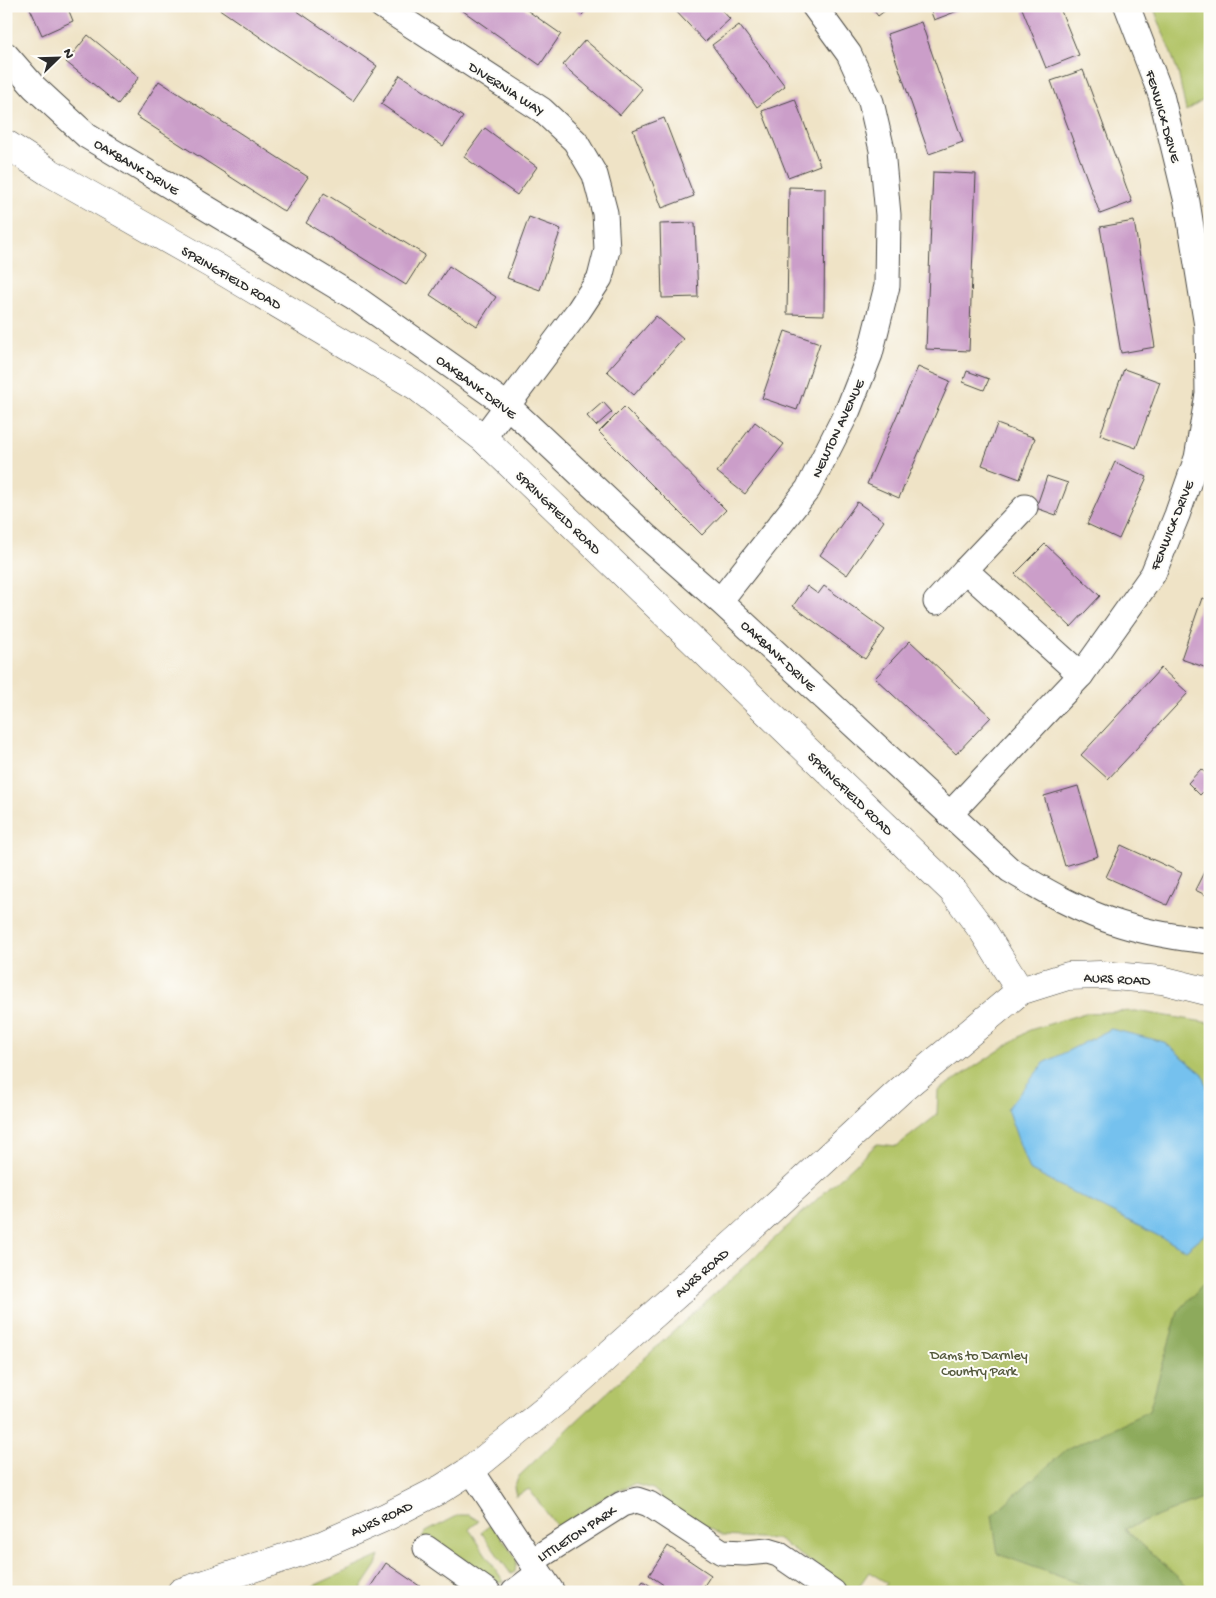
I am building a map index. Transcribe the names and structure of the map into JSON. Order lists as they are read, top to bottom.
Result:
{
  "streets": {
    "street": [
      "DIVERNIA WAY",
      "FENWICK DRIVE",
      "OAKBANK DRIVE",
      "SPRINGFIELD ROAD",
      "NEWTON AVENUE",
      "AURS ROAD",
      "LITTLETON PARK"
    ]
  },
  "crossings": [
    ["DIVERNIA WAY", "OAKBANK DRIVE"],
    ["DIVERNIA WAY", "SPRINGFIELD ROAD"],
    ["FENWICK DRIVE", "OAKBANK DRIVE"],
    ["OAKBANK DRIVE", "NEWTON AVENUE"],
    ["SPRINGFIELD ROAD", "AURS ROAD"],
    ["AURS ROAD", "LITTLETON PARK"]
  ],
  "parks": ["Dams to Darnley Country Park"],
  "north": "top right"
}
